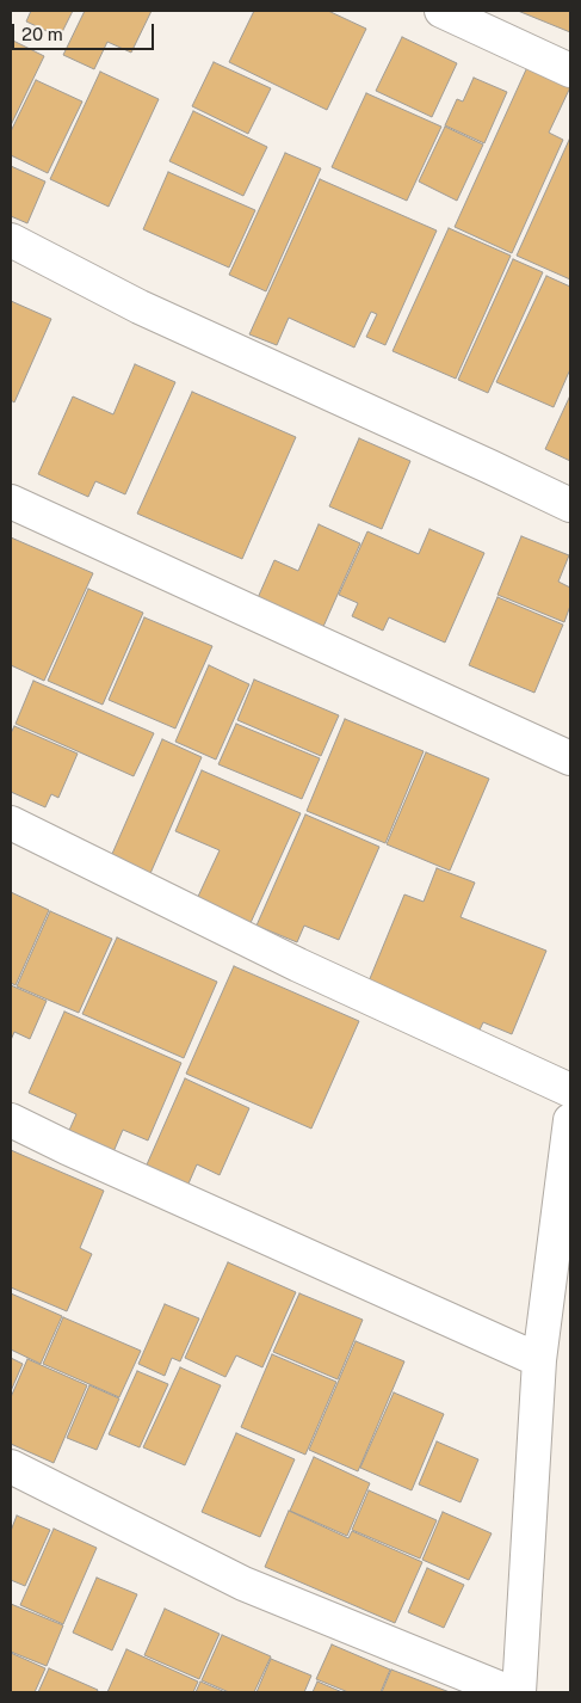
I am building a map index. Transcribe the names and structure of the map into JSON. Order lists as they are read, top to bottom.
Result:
{
  "scale_bar": "20 m"
}
